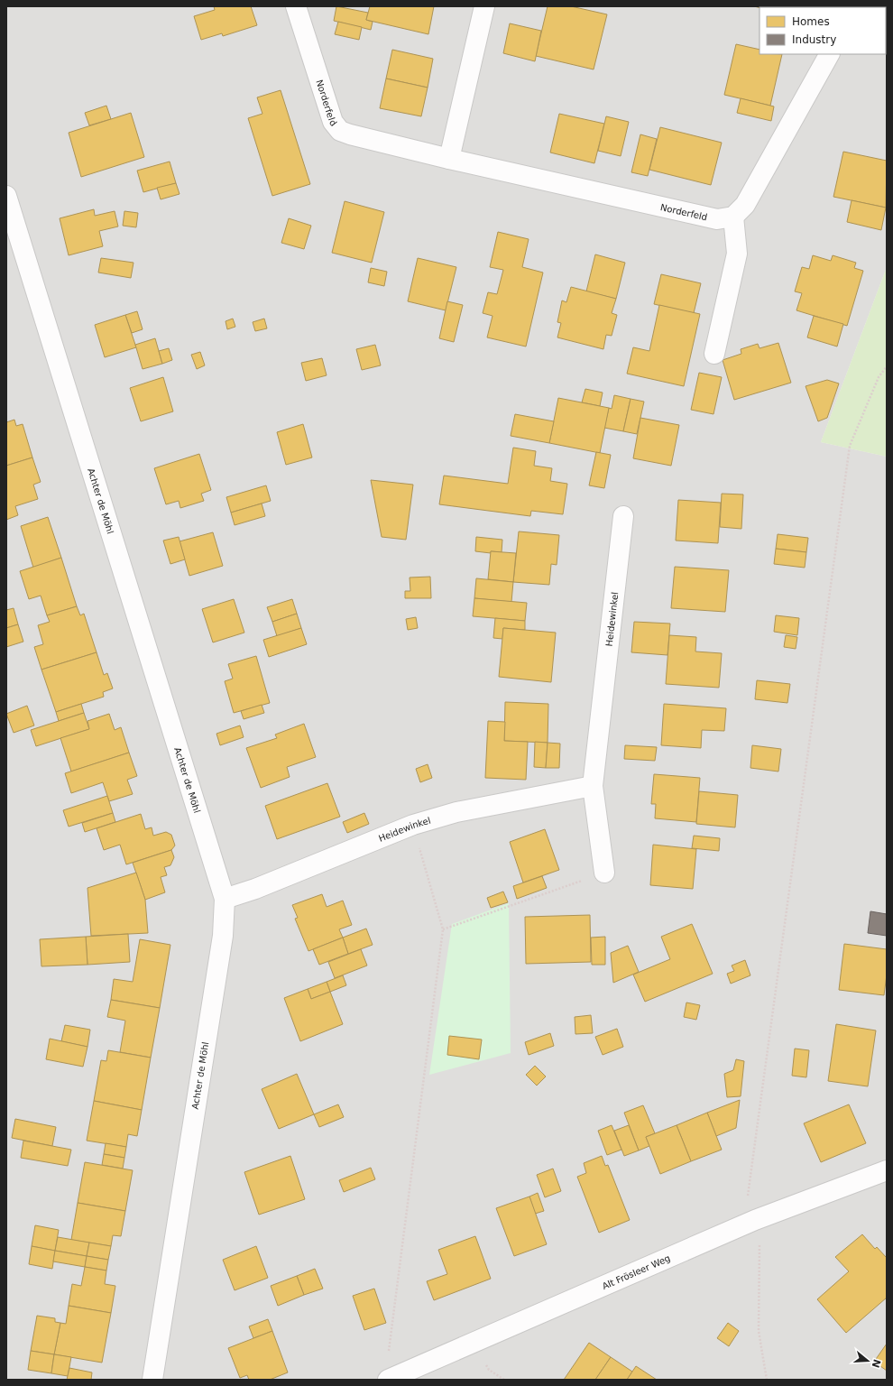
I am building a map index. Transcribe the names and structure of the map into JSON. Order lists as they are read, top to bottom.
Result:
{
  "streets": {
    "street": [
      "Norderfeld",
      "Achter de Möhl",
      "Heidewinkel",
      "Alt Frösleer Weg"
    ]
  },
  "crossings": [
    ["Achter de Möhl", "Heidewinkel"]
  ],
  "legend": ["Homes", "Industry"],
  "north": "right"
}
